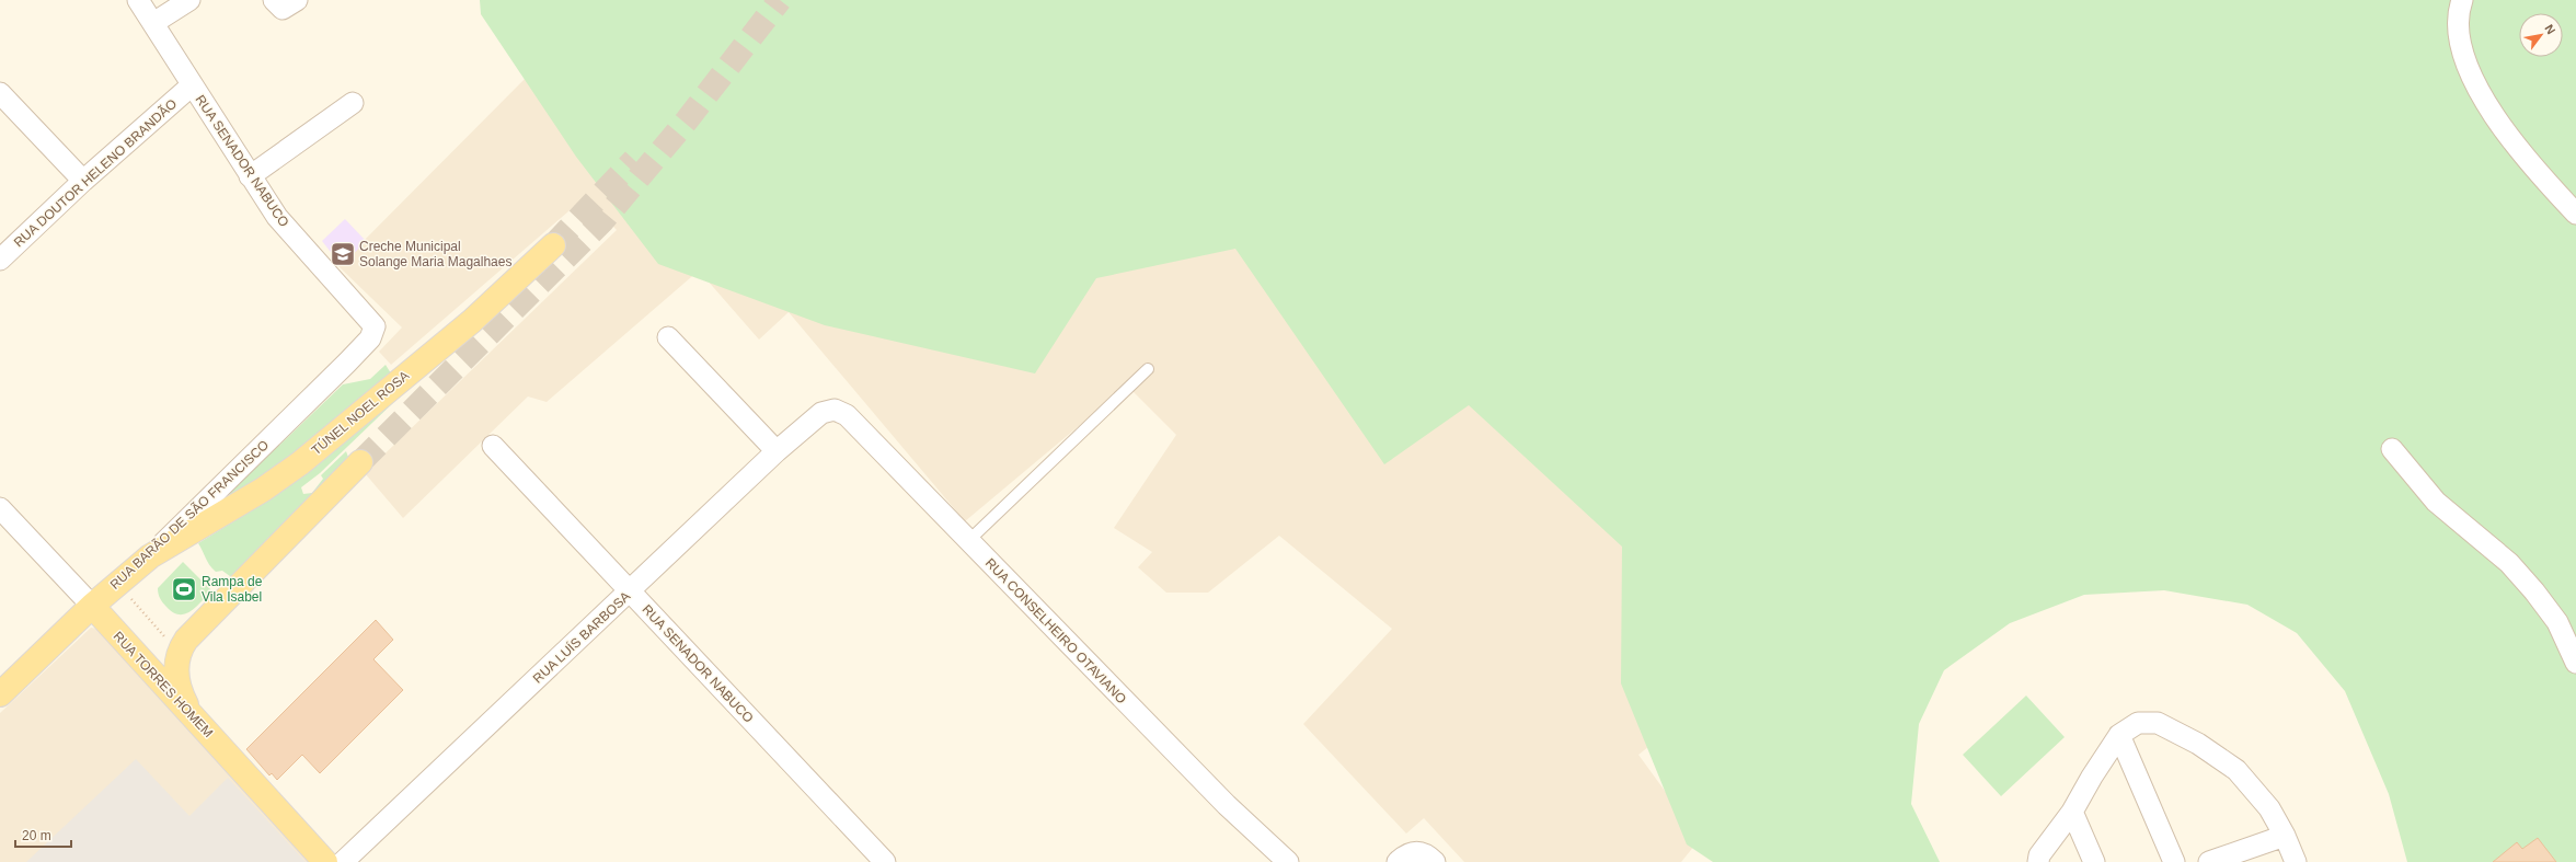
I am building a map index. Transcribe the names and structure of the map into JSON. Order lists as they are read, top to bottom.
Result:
{
  "streets": {
    "main road": ["TÚNEL NOEL ROSA", "RUA BARÃO DE SÃO FRANCISCO", "RUA TORRES HOMEM"],
    "street": [
      "RUA SENADOR NABUCO",
      "RUA DOUTOR HELENO BRANDÃO",
      "RUA CONSELHEIRO OTAVIANO",
      "RUA LUÍS BARBOSA"
    ]
  },
  "crossings": [
    ["RUA SENADOR NABUCO", "RUA DOUTOR HELENO BRANDÃO"],
    ["RUA SENADOR NABUCO", "RUA BARÃO DE SÃO FRANCISCO"],
    ["RUA SENADOR NABUCO", "RUA LUÍS BARBOSA"],
    ["TÚNEL NOEL ROSA", "RUA BARÃO DE SÃO FRANCISCO"],
    ["RUA BARÃO DE SÃO FRANCISCO", "RUA TORRES HOMEM"],
    ["RUA CONSELHEIRO OTAVIANO", "RUA LUÍS BARBOSA"]
  ],
  "places": {
    "school or university": ["Creche Municipal Solange Maria Magalhaes"],
    "sports": ["Rampa de Vila Isabel"]
  },
  "scale_bar": "20 m",
  "north": "top right"
}
